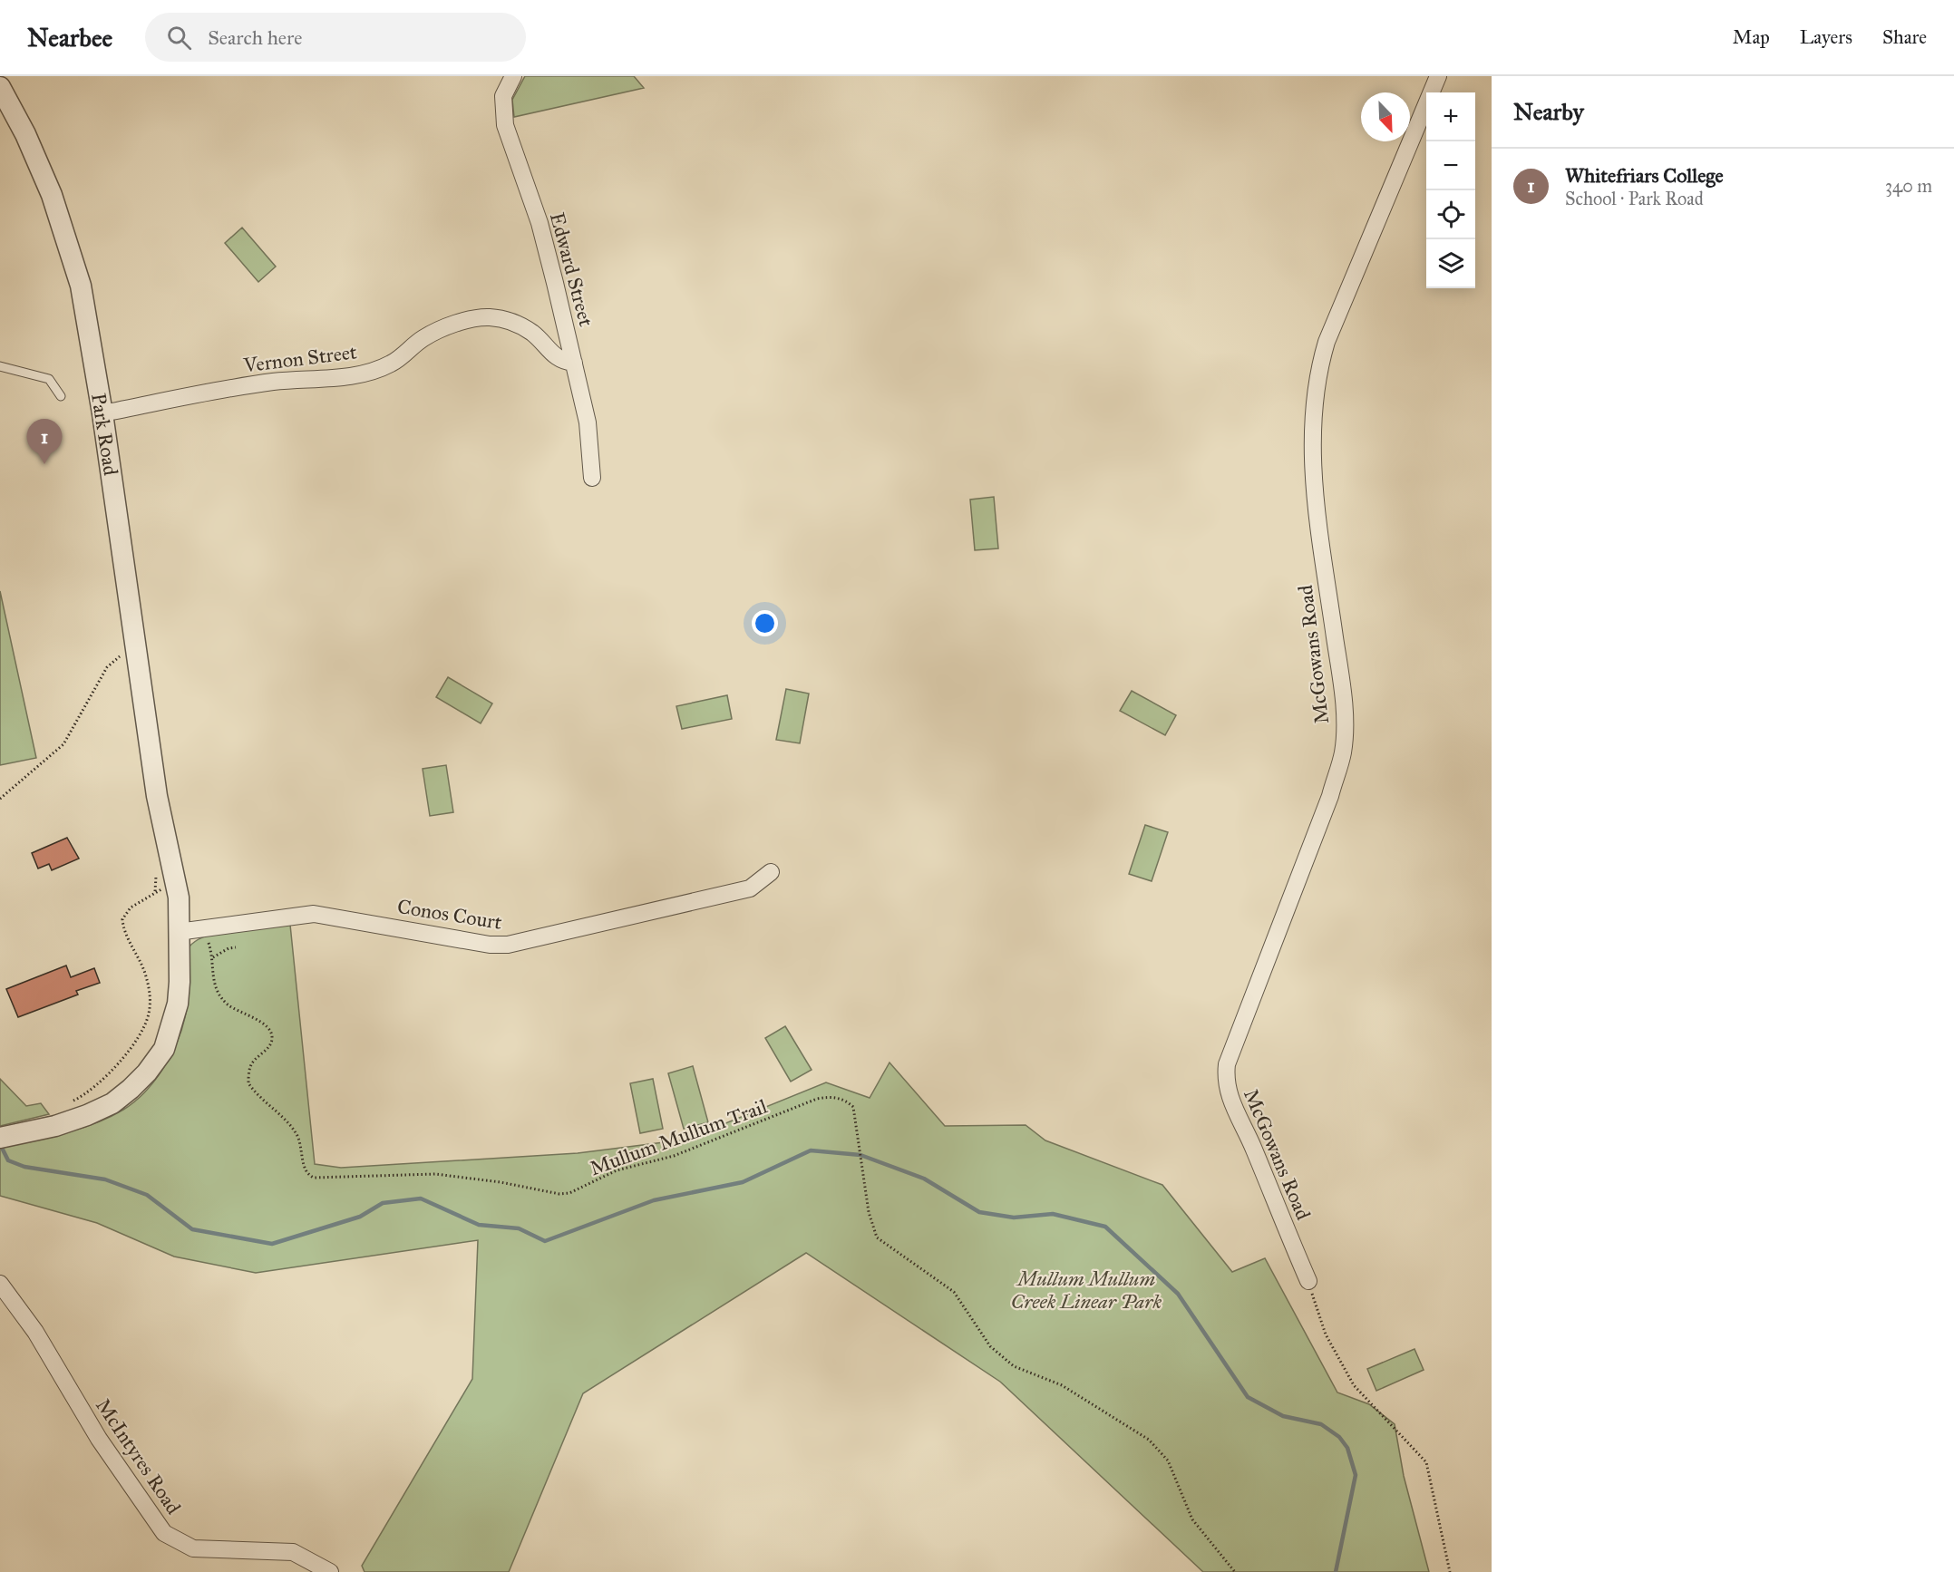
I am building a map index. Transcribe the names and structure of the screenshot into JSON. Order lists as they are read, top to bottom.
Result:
{
  "streets": {
    "street": [
      "Edward Street",
      "Vernon Street",
      "Park Road",
      "McGowans Road",
      "Conos Court",
      "McIntyres Road"
    ],
    "path": ["Mullum Mullum Trail"]
  },
  "crossings": [
    ["Edward Street", "Vernon Street"],
    ["Vernon Street", "Park Road"],
    ["Park Road", "Conos Court"],
    ["Conos Court", "Mullum Mullum Trail"]
  ],
  "parks": ["Mullum Mullum Creek Linear Park"],
  "north": "bottom right",
  "page": {
    "header": "Nearbee",
    "search": "Search here",
    "nav": ["Map", "Layers", "Share"],
    "heading": "Nearby",
    "map_buttons": ["+", "−"],
    "list": [
      {
        "mark": "1",
        "name": "Whitefriars College",
        "note": "School · Park Road",
        "value": "340 m"
      }
    ],
    "pins": "1"
  }
}
